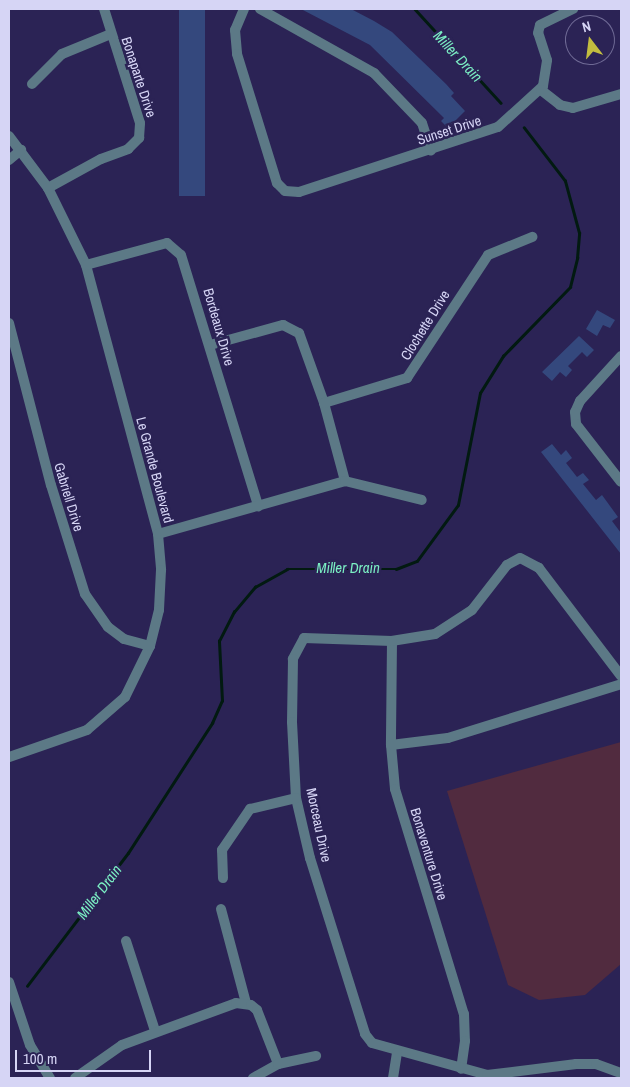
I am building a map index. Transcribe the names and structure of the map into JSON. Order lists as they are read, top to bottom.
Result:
{
  "streets": {
    "street": [
      "Bonaparte Drive",
      "Sunset Drive",
      "Clochette Drive",
      "Bordeaux Drive",
      "Le Grande Boulevard",
      "Gabriell Drive",
      "Morceau Drive",
      "Bonaventure Drive"
    ]
  },
  "crossings": [
    ["Bonaparte Drive", "Le Grande Boulevard"],
    ["Bordeaux Drive", "Le Grande Boulevard"],
    ["Le Grande Boulevard", "Gabriell Drive"],
    ["Morceau Drive", "Bonaventure Drive"]
  ],
  "water": ["Miller Drain"],
  "scale_bar": "100 m",
  "north": "top"
}
